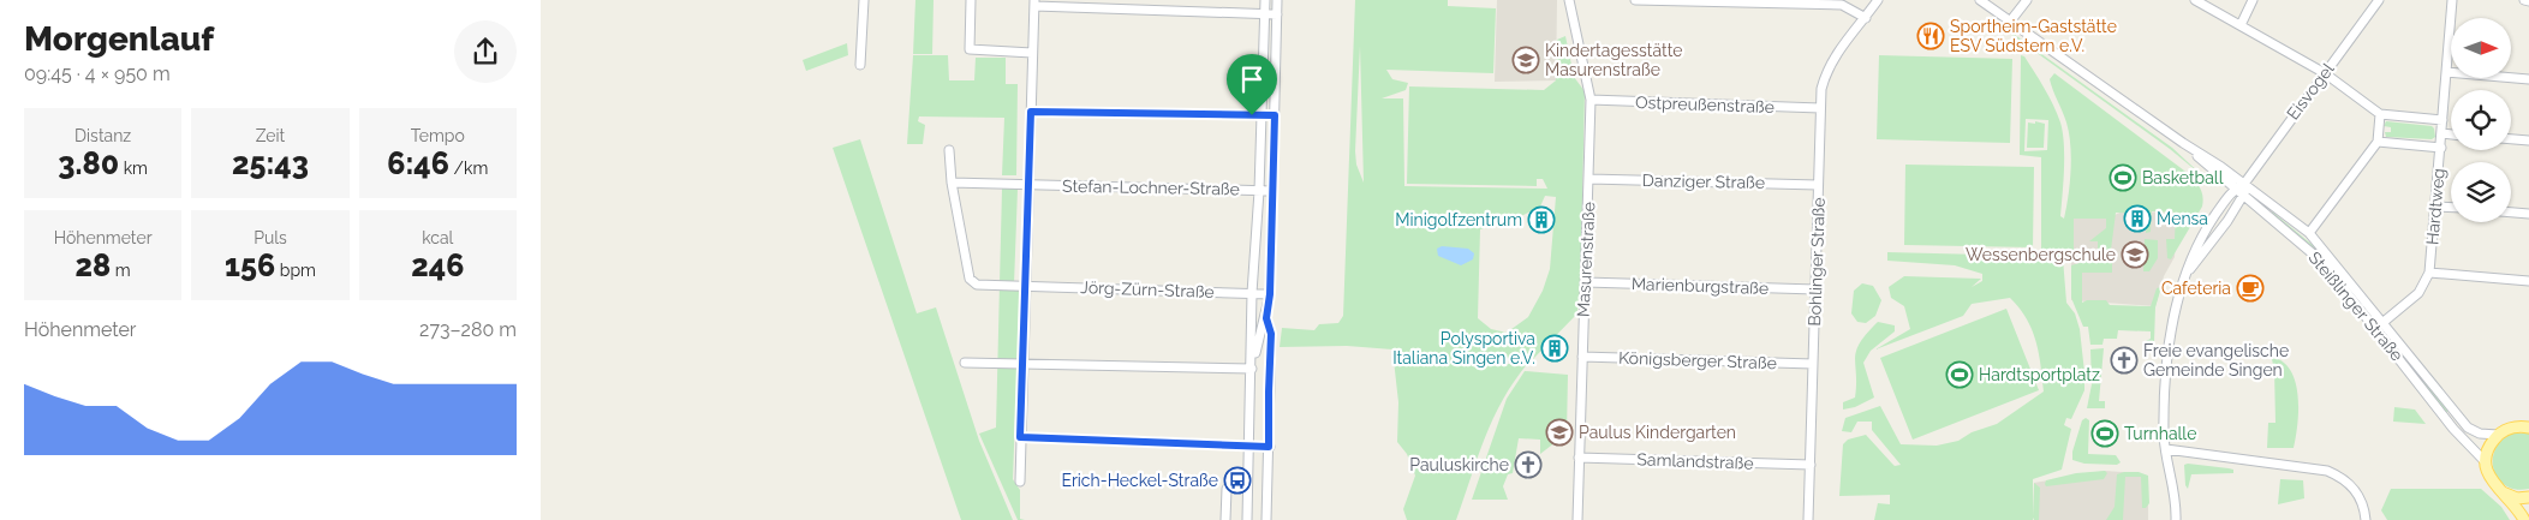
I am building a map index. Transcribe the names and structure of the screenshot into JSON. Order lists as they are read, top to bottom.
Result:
{
  "streets": {
    "street": [
      "Eisvogel",
      "Ostpreußenstraße",
      "Danziger Straße",
      "Stefan-Lochner-Straße",
      "Hardtweg",
      "Masurenstraße",
      "Bohlinger Straße",
      "Marienburgstraße",
      "Jörg-Zürn-Straße",
      "Steißlinger Straße",
      "Königsberger Straße",
      "Samlandstraße"
    ]
  },
  "crossings": [
    ["Eisvogel", "Steißlinger Straße"],
    ["Ostpreußenstraße", "Masurenstraße"],
    ["Ostpreußenstraße", "Bohlinger Straße"],
    ["Danziger Straße", "Masurenstraße"],
    ["Danziger Straße", "Bohlinger Straße"],
    ["Stefan-Lochner-Straße", "Jörg-Zürn-Straße"],
    ["Hardtweg", "Steißlinger Straße"],
    ["Masurenstraße", "Marienburgstraße"],
    ["Masurenstraße", "Königsberger Straße"],
    ["Masurenstraße", "Samlandstraße"],
    ["Bohlinger Straße", "Marienburgstraße"],
    ["Bohlinger Straße", "Königsberger Straße"],
    ["Bohlinger Straße", "Samlandstraße"]
  ],
  "places": {
    "restaurant": ["Sportheim-Gaststätte ESV Südstern e.V."],
    "school or university": ["Kindertagesstätte Masurenstraße", "Wessenbergschule", "Paulus Kindergarten"],
    "sports": ["Basketball", "Hardtsportplatz", "Turnhalle"],
    "building": ["Mensa", "Minigolfzentrum", "Polysportiva Italiana Singen e.V."],
    "cafe": ["Cafeteria"],
    "church": ["Freie evangelische Gemeinde Singen", "Pauluskirche"],
    "bus stop": ["Erich-Heckel-Straße"]
  },
  "north": "right",
  "page": {
    "heading": ["Morgenlauf", "09:45 · 4 × 950 m"],
    "stats": [
      ["Distanz", "3.80 km"],
      ["Zeit", "25:43"],
      ["Tempo", "6:46 /km"],
      ["Höhenmeter", "28 m"],
      ["Puls", "156 bpm"],
      ["kcal", "246"]
    ],
    "chart": ["Höhenmeter", "273–280 m"]
  }
}
